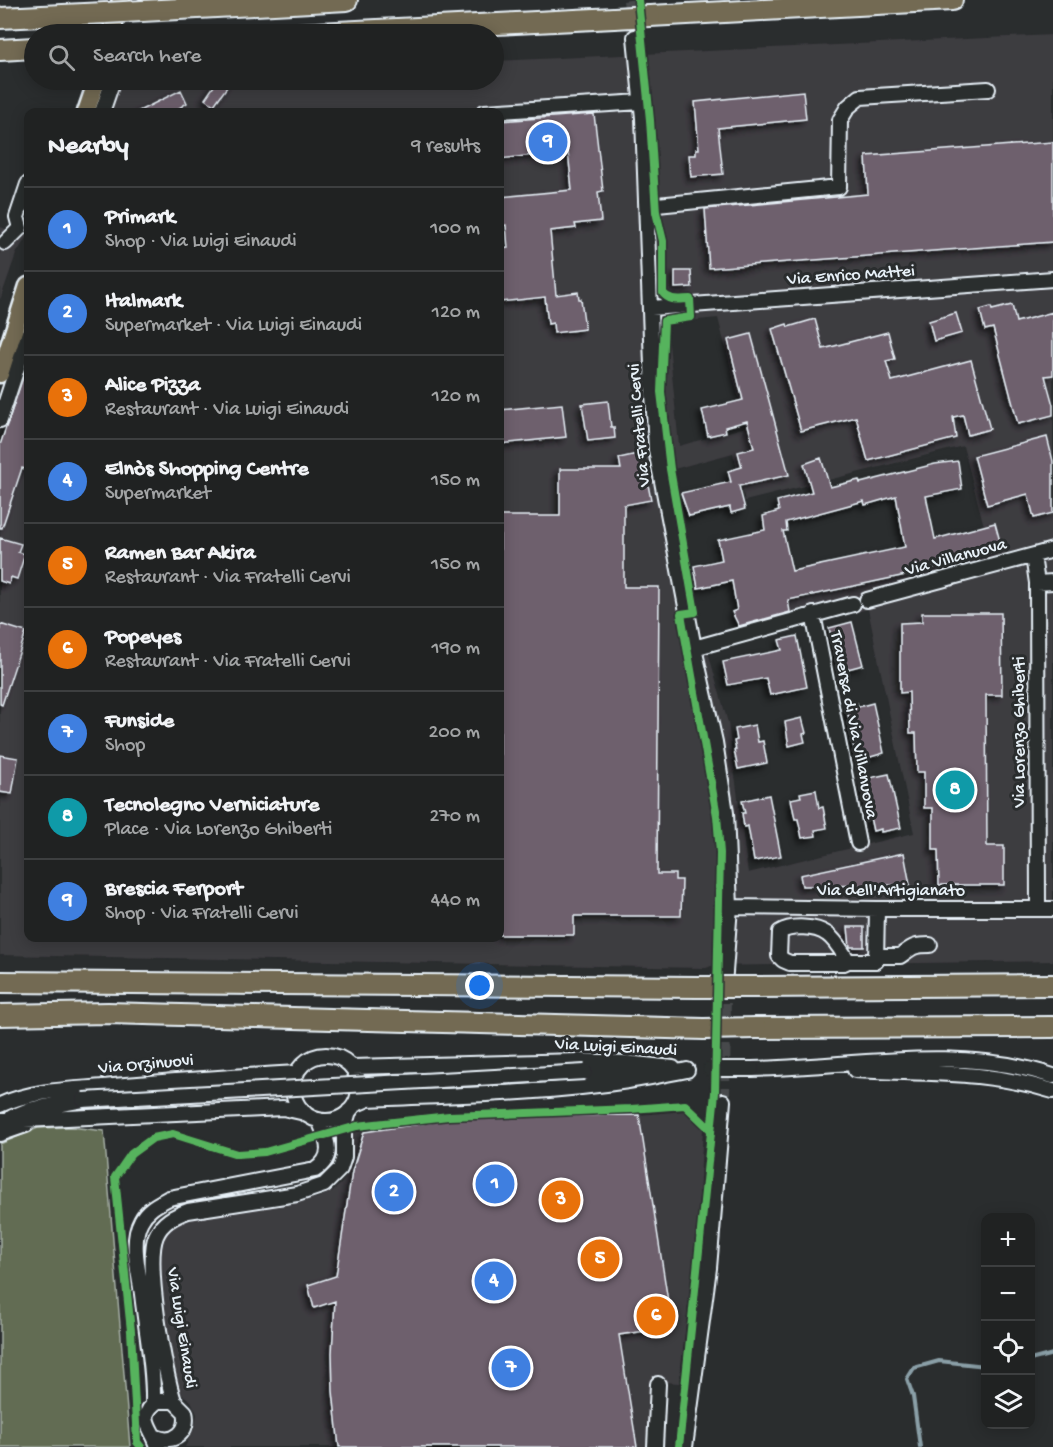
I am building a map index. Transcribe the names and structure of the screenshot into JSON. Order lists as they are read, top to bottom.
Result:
{
  "streets": {
    "street": [
      "Via Enrico Mattei",
      "Via Fratelli Cervi",
      "Via Villanuova",
      "Traversa di Via Villanuova",
      "Via Lorenzo Ghiberti",
      "Via dell'Artigianato",
      "Via Luigi Einaudi",
      "Via Orzinuovi"
    ]
  },
  "crossings": [
    ["Via Enrico Mattei", "Via Fratelli Cervi"],
    ["Via Fratelli Cervi", "Via dell'Artigianato"],
    ["Via Villanuova", "Via Lorenzo Ghiberti"],
    ["Via Lorenzo Ghiberti", "Via dell'Artigianato"],
    ["Via Luigi Einaudi", "Via Orzinuovi"]
  ],
  "page": {
    "search": "Search here",
    "heading": ["Nearby", "9 results"],
    "pins": [
      "9",
      "8",
      "1",
      "2",
      "3",
      "5",
      "4",
      "6",
      "7"
    ],
    "list": [
      {
        "mark": "1",
        "name": "Primark",
        "note": "Shop · Via Luigi Einaudi",
        "value": "100 m"
      },
      {
        "mark": "2",
        "name": "Italmark",
        "note": "Supermarket · Via Luigi Einaudi",
        "value": "120 m"
      },
      {
        "mark": "3",
        "name": "Alice Pizza",
        "note": "Restaurant · Via Luigi Einaudi",
        "value": "120 m"
      },
      {
        "mark": "4",
        "name": "Elnòs Shopping Centre",
        "note": "Supermarket",
        "value": "150 m"
      },
      {
        "mark": "5",
        "name": "Ramen Bar Akira",
        "note": "Restaurant · Via Fratelli Cervi",
        "value": "150 m"
      },
      {
        "mark": "6",
        "name": "Popeyes",
        "note": "Restaurant · Via Fratelli Cervi",
        "value": "190 m"
      },
      {
        "mark": "7",
        "name": "Funside",
        "note": "Shop",
        "value": "200 m"
      },
      {
        "mark": "8",
        "name": "Tecnolegno Verniciature",
        "note": "Place · Via Lorenzo Ghiberti",
        "value": "270 m"
      },
      {
        "mark": "9",
        "name": "Brescia Ferport",
        "note": "Shop · Via Fratelli Cervi",
        "value": "440 m"
      }
    ],
    "map_buttons": ["+", "−"]
  }
}
